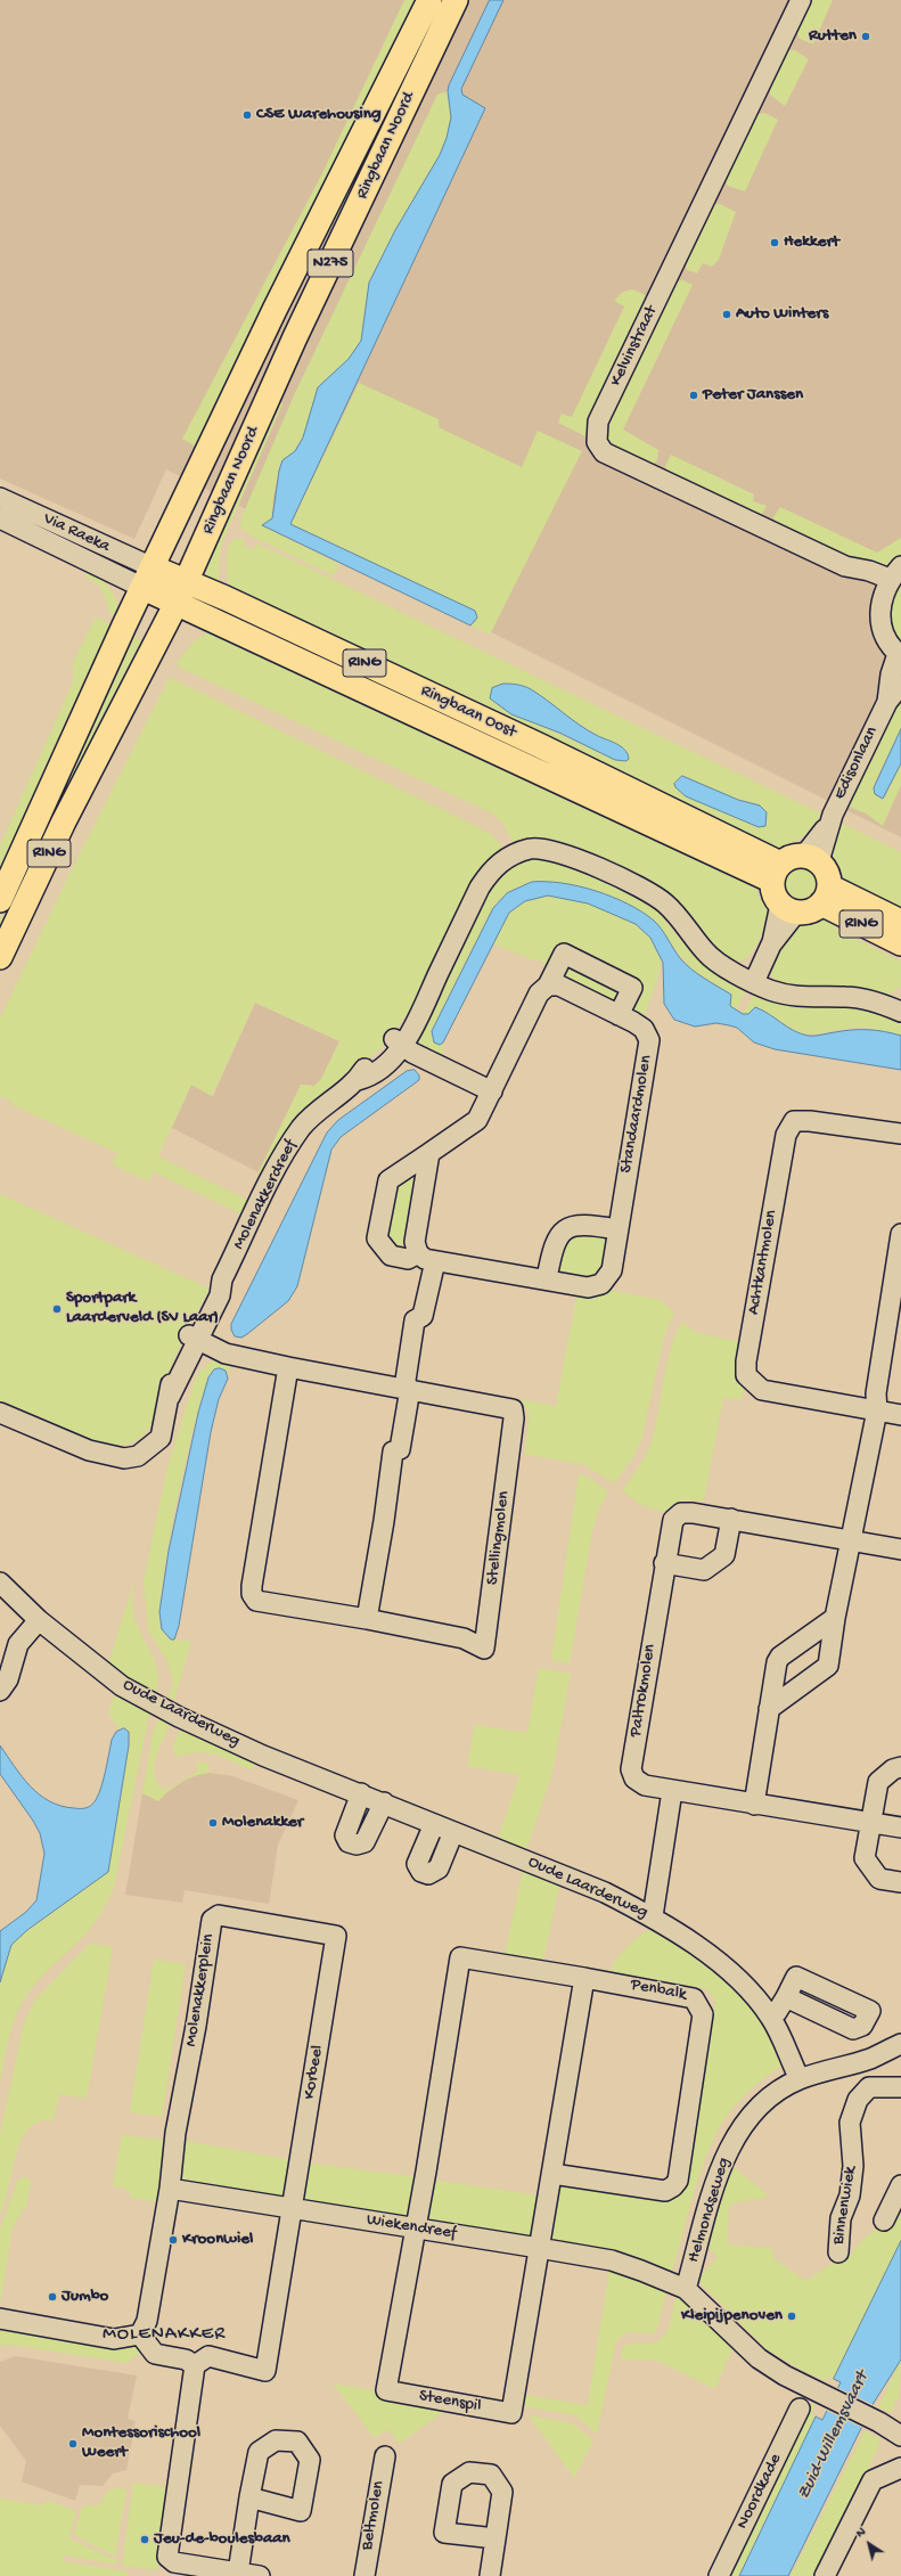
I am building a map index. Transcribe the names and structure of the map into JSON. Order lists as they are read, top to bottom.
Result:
{
  "streets": {
    "main road": [
      "Ringbaan Noord",
      "N275",
      "RING",
      "Ringbaan Oost"
    ],
    "street": [
      "Kelvinstraat",
      "Via Raeka",
      "Edisonlaan",
      "Standaardmolen",
      "Molenakkerdreef",
      "Achtkantmolen",
      "Stellingmolen",
      "Paltrokmolen",
      "Oude Laarderweg",
      "Molenakkerplein",
      "Penbalk",
      "Korbeel",
      "Binnenwiek",
      "Helmondseweg",
      "Wiekendreef",
      "Steenspil",
      "Noordkade",
      "Beltmolen"
    ]
  },
  "crossings": [
    ["Ringbaan Noord", "Via Raeka"],
    ["Ringbaan Noord", "Ringbaan Oost"],
    ["Via Raeka", "Ringbaan Oost"],
    ["RING", "Ringbaan Oost"],
    ["RING", "Edisonlaan"],
    ["Ringbaan Oost", "Edisonlaan"],
    ["Molenakkerdreef", "Stellingmolen"],
    ["Oude Laarderweg", "Helmondseweg"],
    ["Molenakkerplein", "Korbeel"],
    ["Molenakkerplein", "Wiekendreef"],
    ["Korbeel", "Wiekendreef"],
    ["Helmondseweg", "Wiekendreef"],
    ["Wiekendreef", "Steenspil"]
  ],
  "districts": ["MOLENAKKER"],
  "water": ["Zuid-Willemsvaart"],
  "places": [
    "Rutten",
    "CSE Warehousing",
    "Hekkert",
    "Auto Winters",
    "Peter Janssen",
    "Sportpark Laarderveld (SV Laar)",
    "Molenakker",
    "Kroonwiel",
    "Jumbo",
    "Kleipijpenoven",
    "Montessorischool Weert",
    "Jeu-de-boulesbaan"
  ],
  "north": "top left"
}
